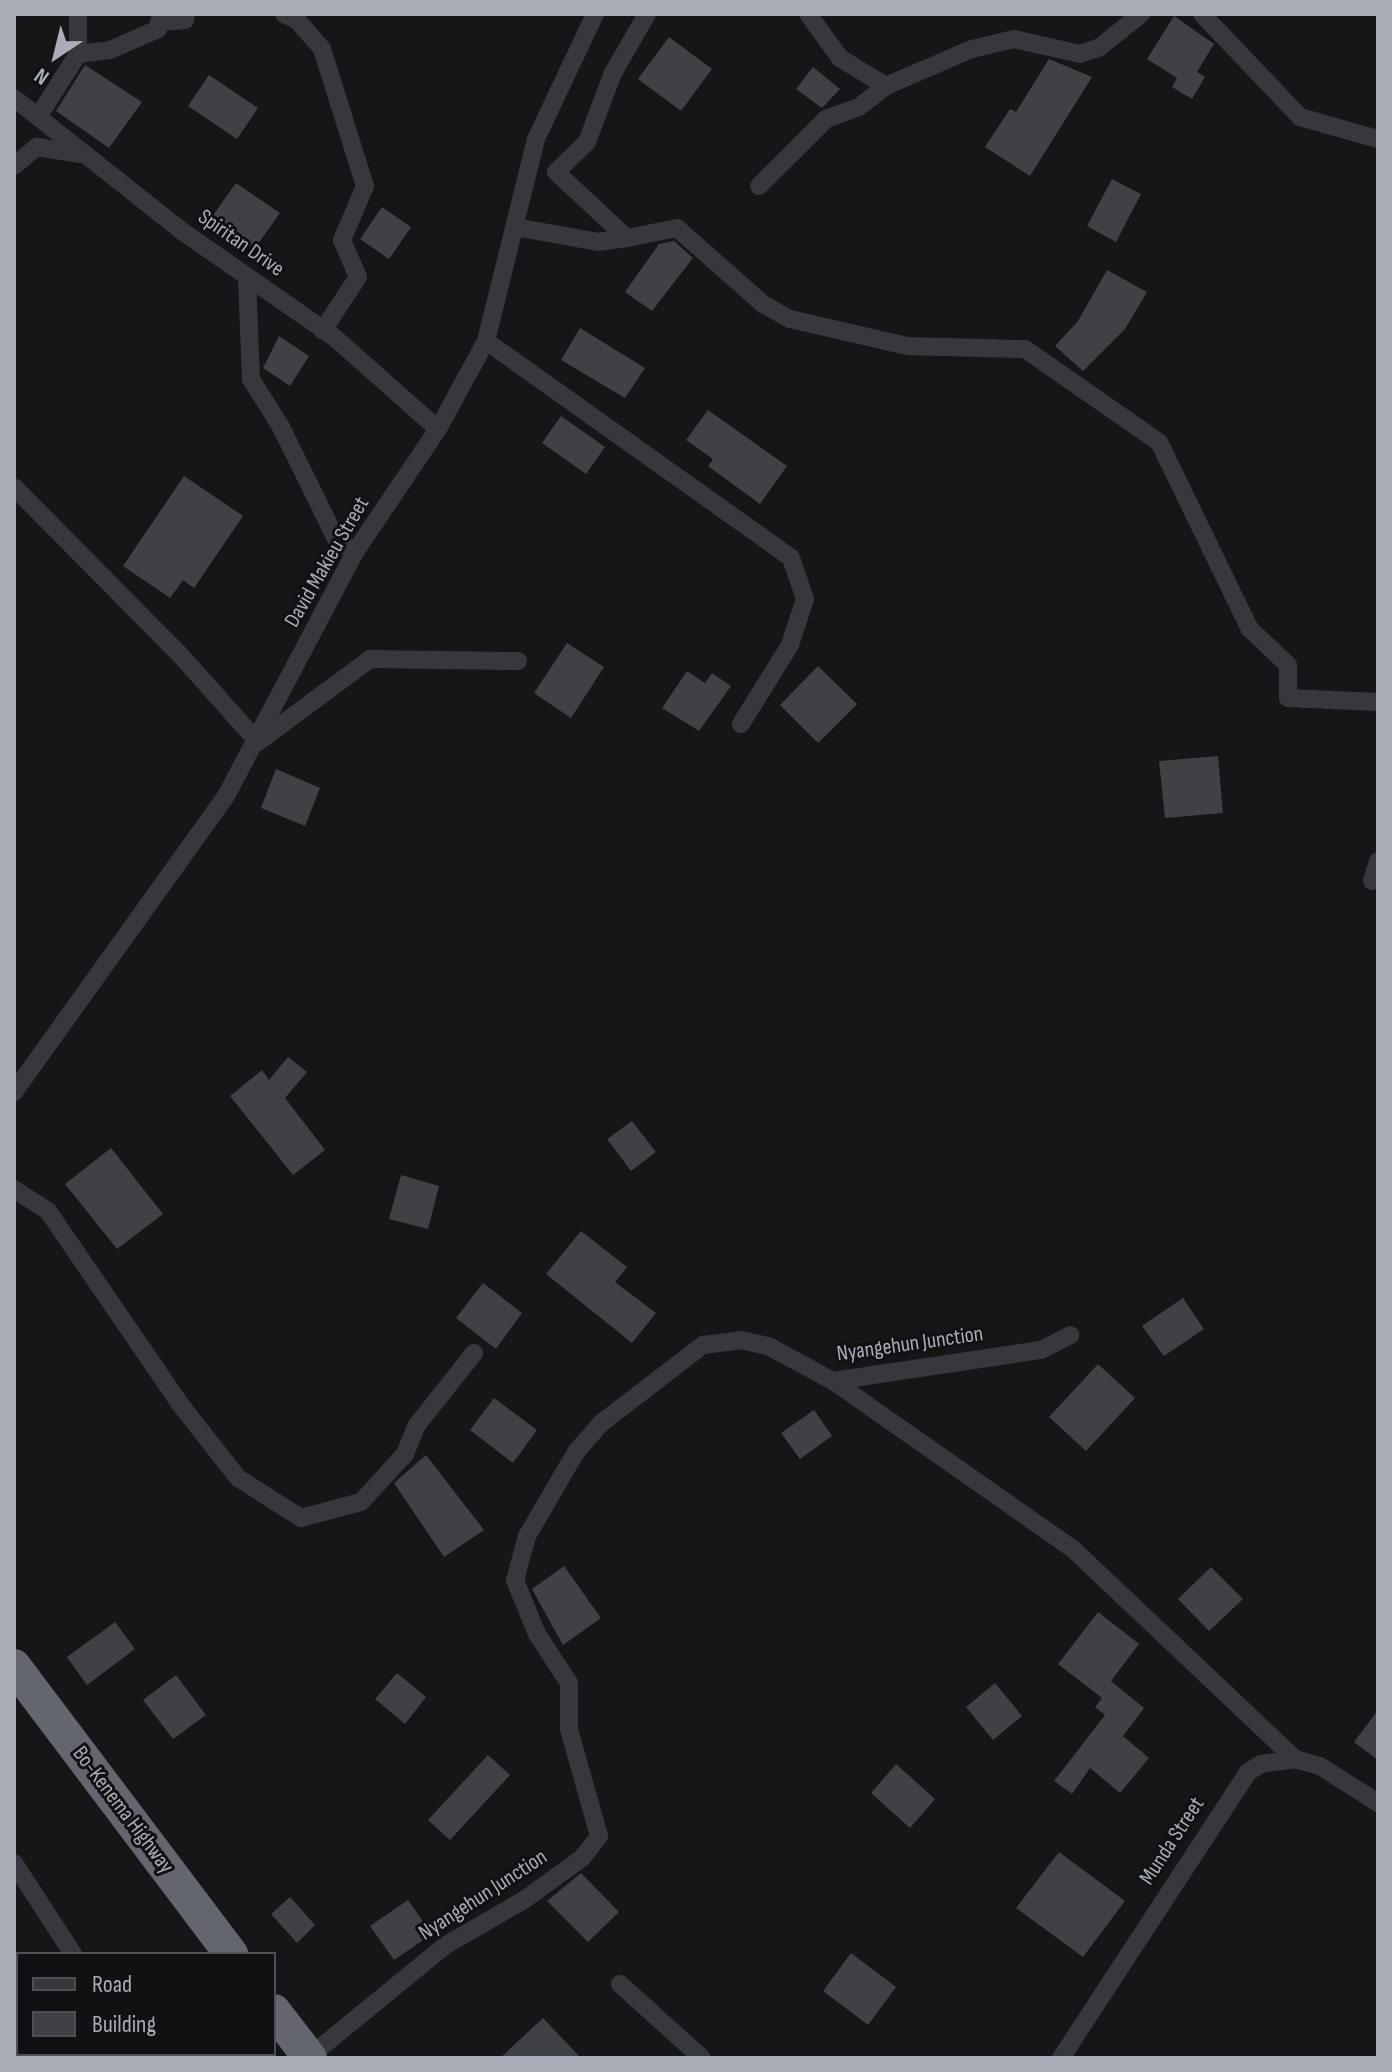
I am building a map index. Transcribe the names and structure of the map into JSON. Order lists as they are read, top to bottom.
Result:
{
  "streets": {
    "highway": ["Bo-Kenema Highway"],
    "street": [
      "Spiritan Drive",
      "David Makieu Street",
      "Nyangehun Junction",
      "Munda Street"
    ]
  },
  "crossings": [
    ["Spiritan Drive", "David Makieu Street"]
  ],
  "legend": ["Road", "Building"],
  "north": "bottom left"
}
